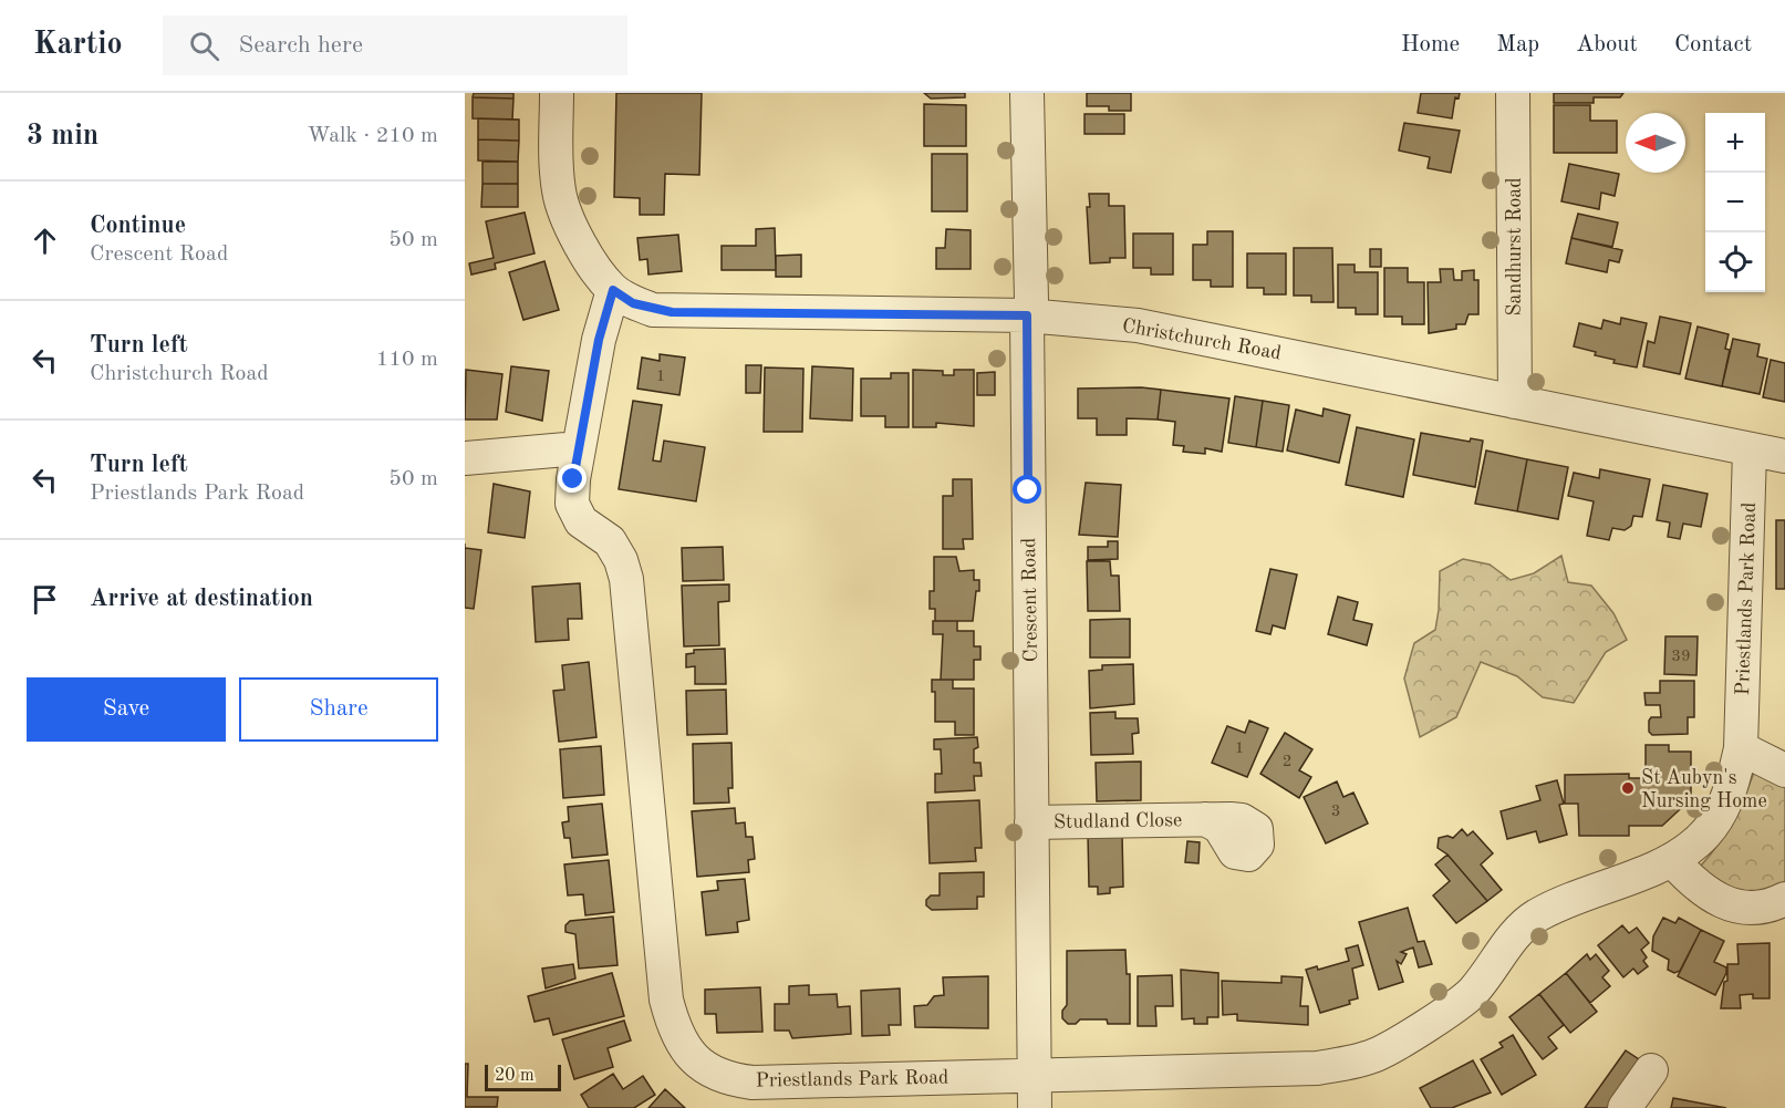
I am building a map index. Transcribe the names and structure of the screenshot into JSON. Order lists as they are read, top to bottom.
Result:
{
  "streets": {
    "street": [
      "Sandhurst Road",
      "Christchurch Road",
      "Priestlands Park Road",
      "Crescent Road",
      "Studland Close"
    ]
  },
  "crossings": [
    ["Sandhurst Road", "Christchurch Road"],
    ["Christchurch Road", "Priestlands Park Road"],
    ["Christchurch Road", "Crescent Road"],
    ["Priestlands Park Road", "Crescent Road"],
    ["Crescent Road", "Studland Close"]
  ],
  "places": ["St Aubyn's Nursing Home"],
  "house_numbers": [
    "1",
    "39",
    "1",
    "2",
    "3"
  ],
  "scale_bar": "20 m",
  "north": "left",
  "page": {
    "header": "Kartio",
    "search": "Search here",
    "nav": [
      "Home",
      "Map",
      "About",
      "Contact"
    ],
    "heading": ["3 min", "Walk · 210 m"],
    "map_buttons": ["+", "−"],
    "list": [
      ["Continue", "Crescent Road", "50 m"],
      ["Turn left", "Christchurch Road", "110 m"],
      ["Turn left", "Priestlands Park Road", "50 m"],
      "Arrive at destination"
    ],
    "buttons": ["Save", "Share"],
    "scale": "20 m"
  }
}
